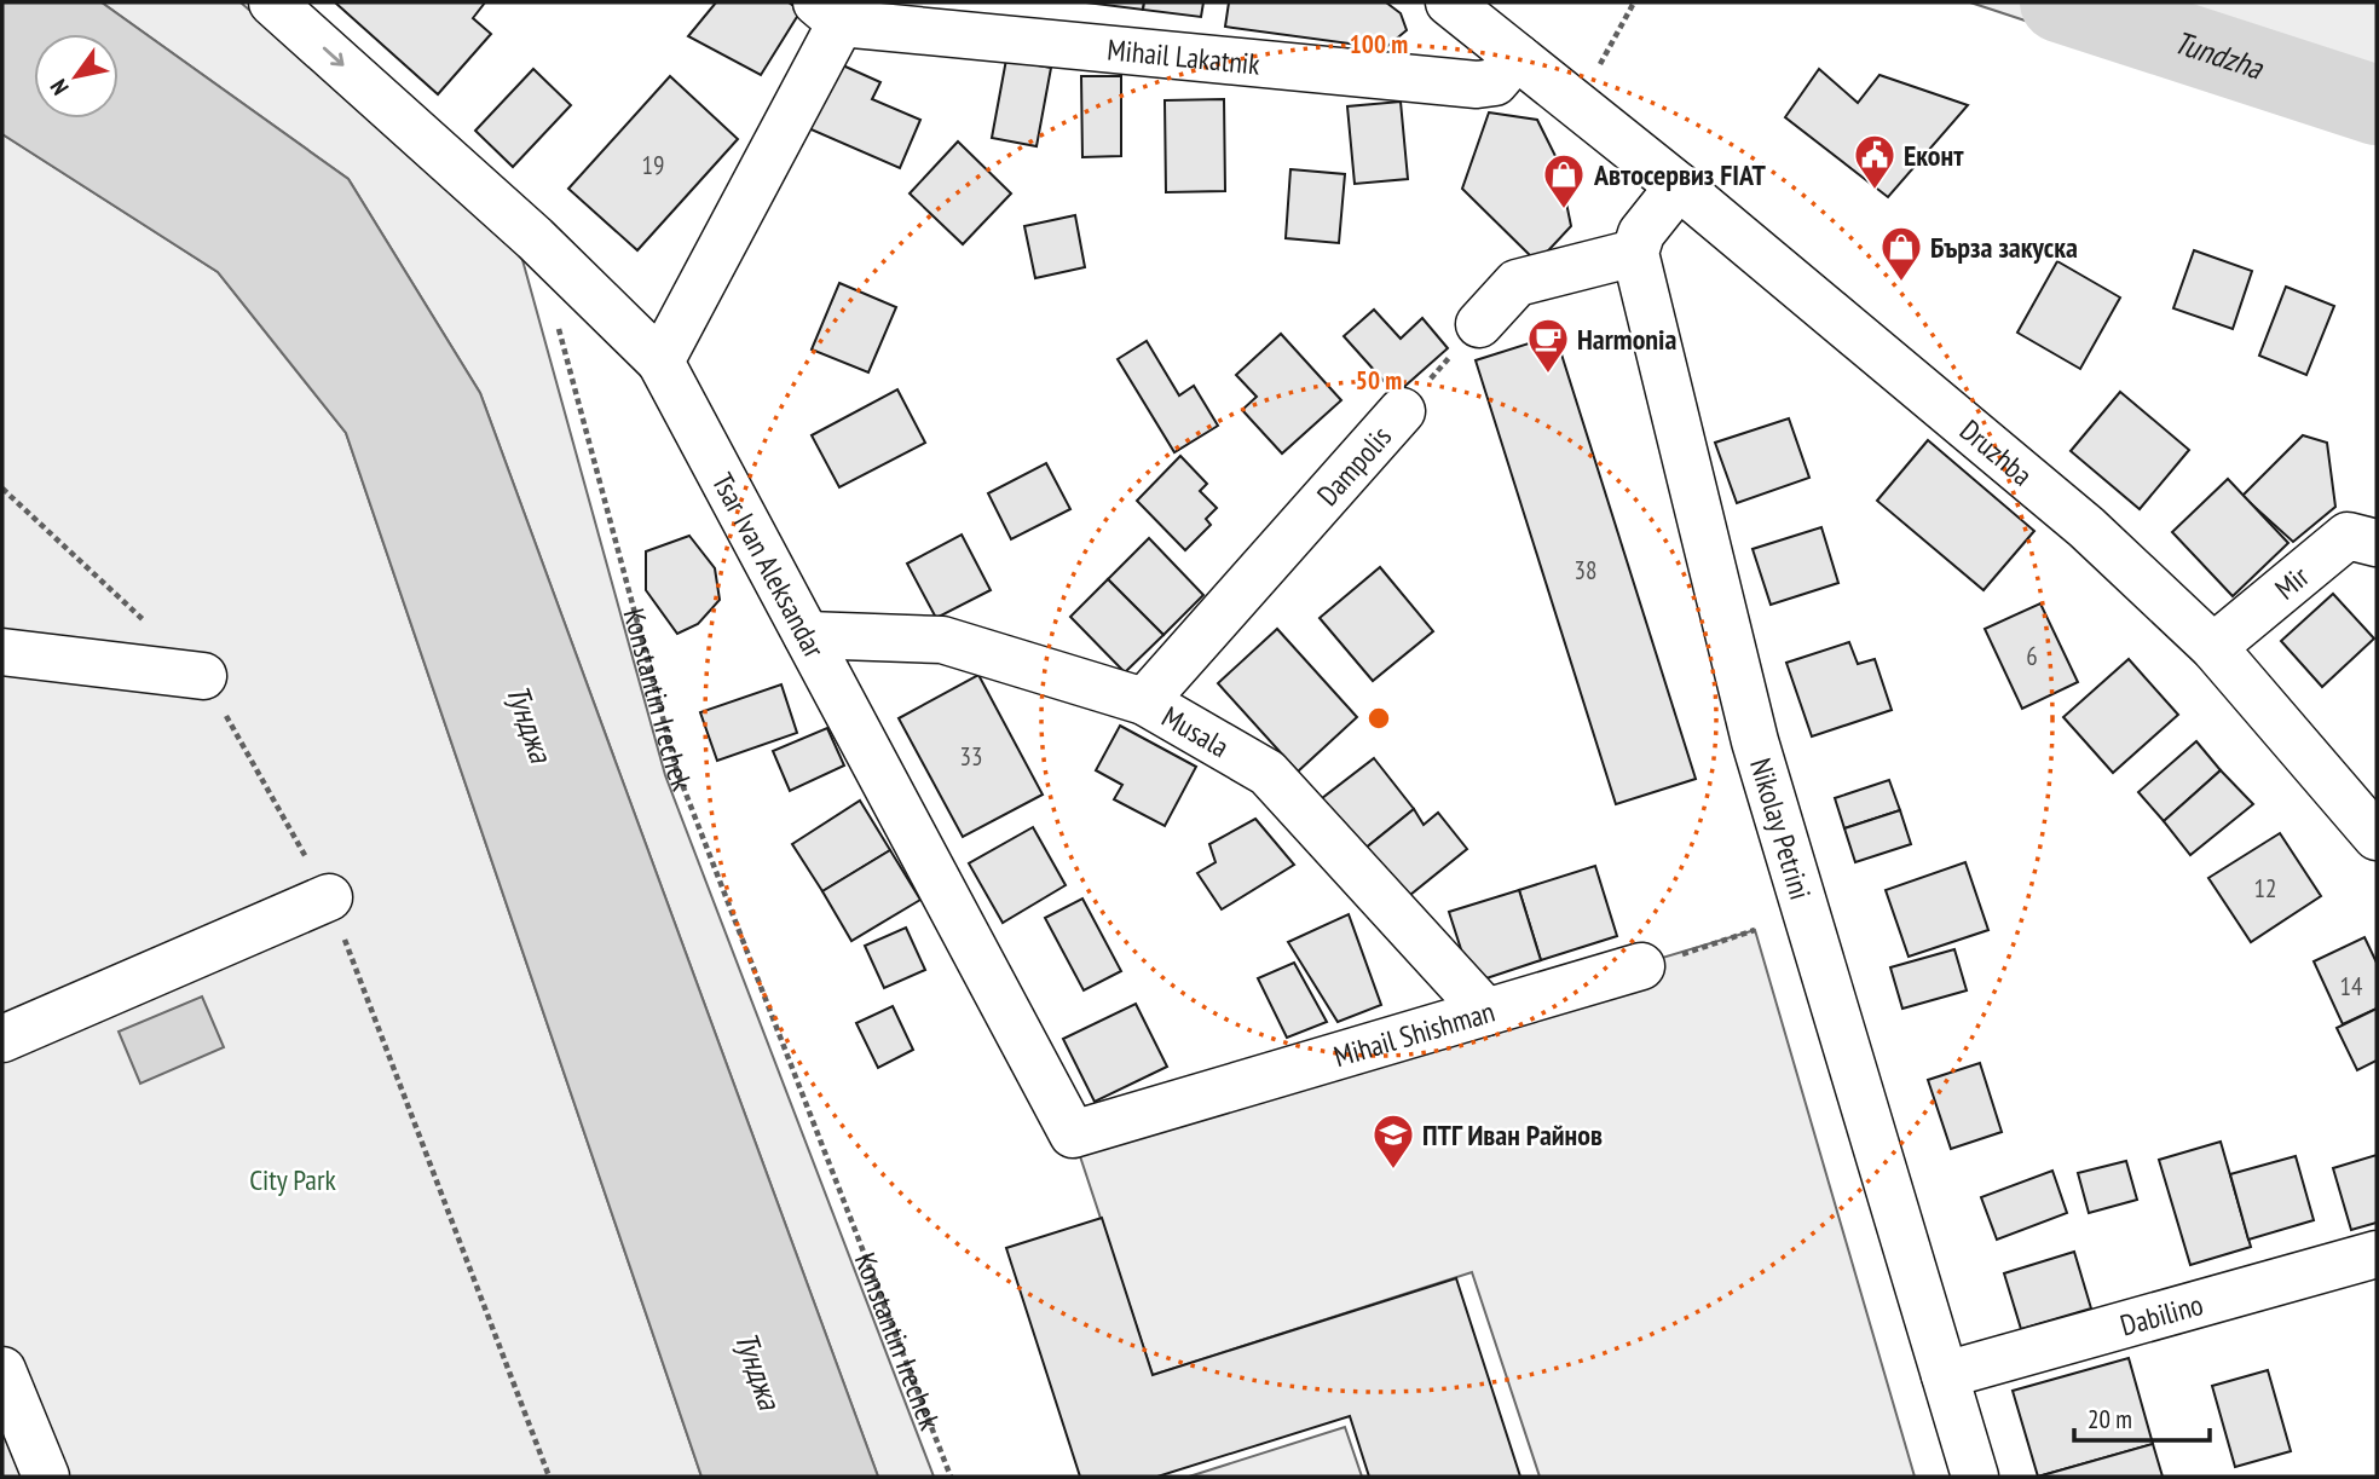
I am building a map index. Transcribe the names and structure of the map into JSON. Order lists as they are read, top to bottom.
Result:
{
  "streets": {
    "street": [
      "Mihail Lakatnik",
      "Druzhba",
      "Dampolis",
      "Tsar Ivan Aleksandar",
      "Mir",
      "Musala",
      "Nikolay Petrini",
      "Mihail Shishman",
      "Dabilino"
    ],
    "path": ["Konstantin Irechek"]
  },
  "crossings": [
    ["Druzhba", "Mir"],
    ["Dampolis", "Musala"],
    ["Tsar Ivan Aleksandar", "Musala"],
    ["Tsar Ivan Aleksandar", "Mihail Shishman"],
    ["Musala", "Mihail Shishman"],
    ["Nikolay Petrini", "Dabilino"]
  ],
  "one_way": ["Tsar Ivan Aleksandar"],
  "water": ["Tundzha", "Тунджа"],
  "parks": ["City Park"],
  "places": {
    "public building": ["Еконт"],
    "shop": ["Автосервиз FIAT", "Бърза закуска"],
    "cafe": ["Harmonia"],
    "school or university": ["ПТГ Иван Райнов"]
  },
  "house_numbers": [
    "19",
    "38",
    "6",
    "33",
    "12",
    "14"
  ],
  "scale_bar": "20 m",
  "north": "bottom left",
  "rings": ["100 m", "50 m"]
}
